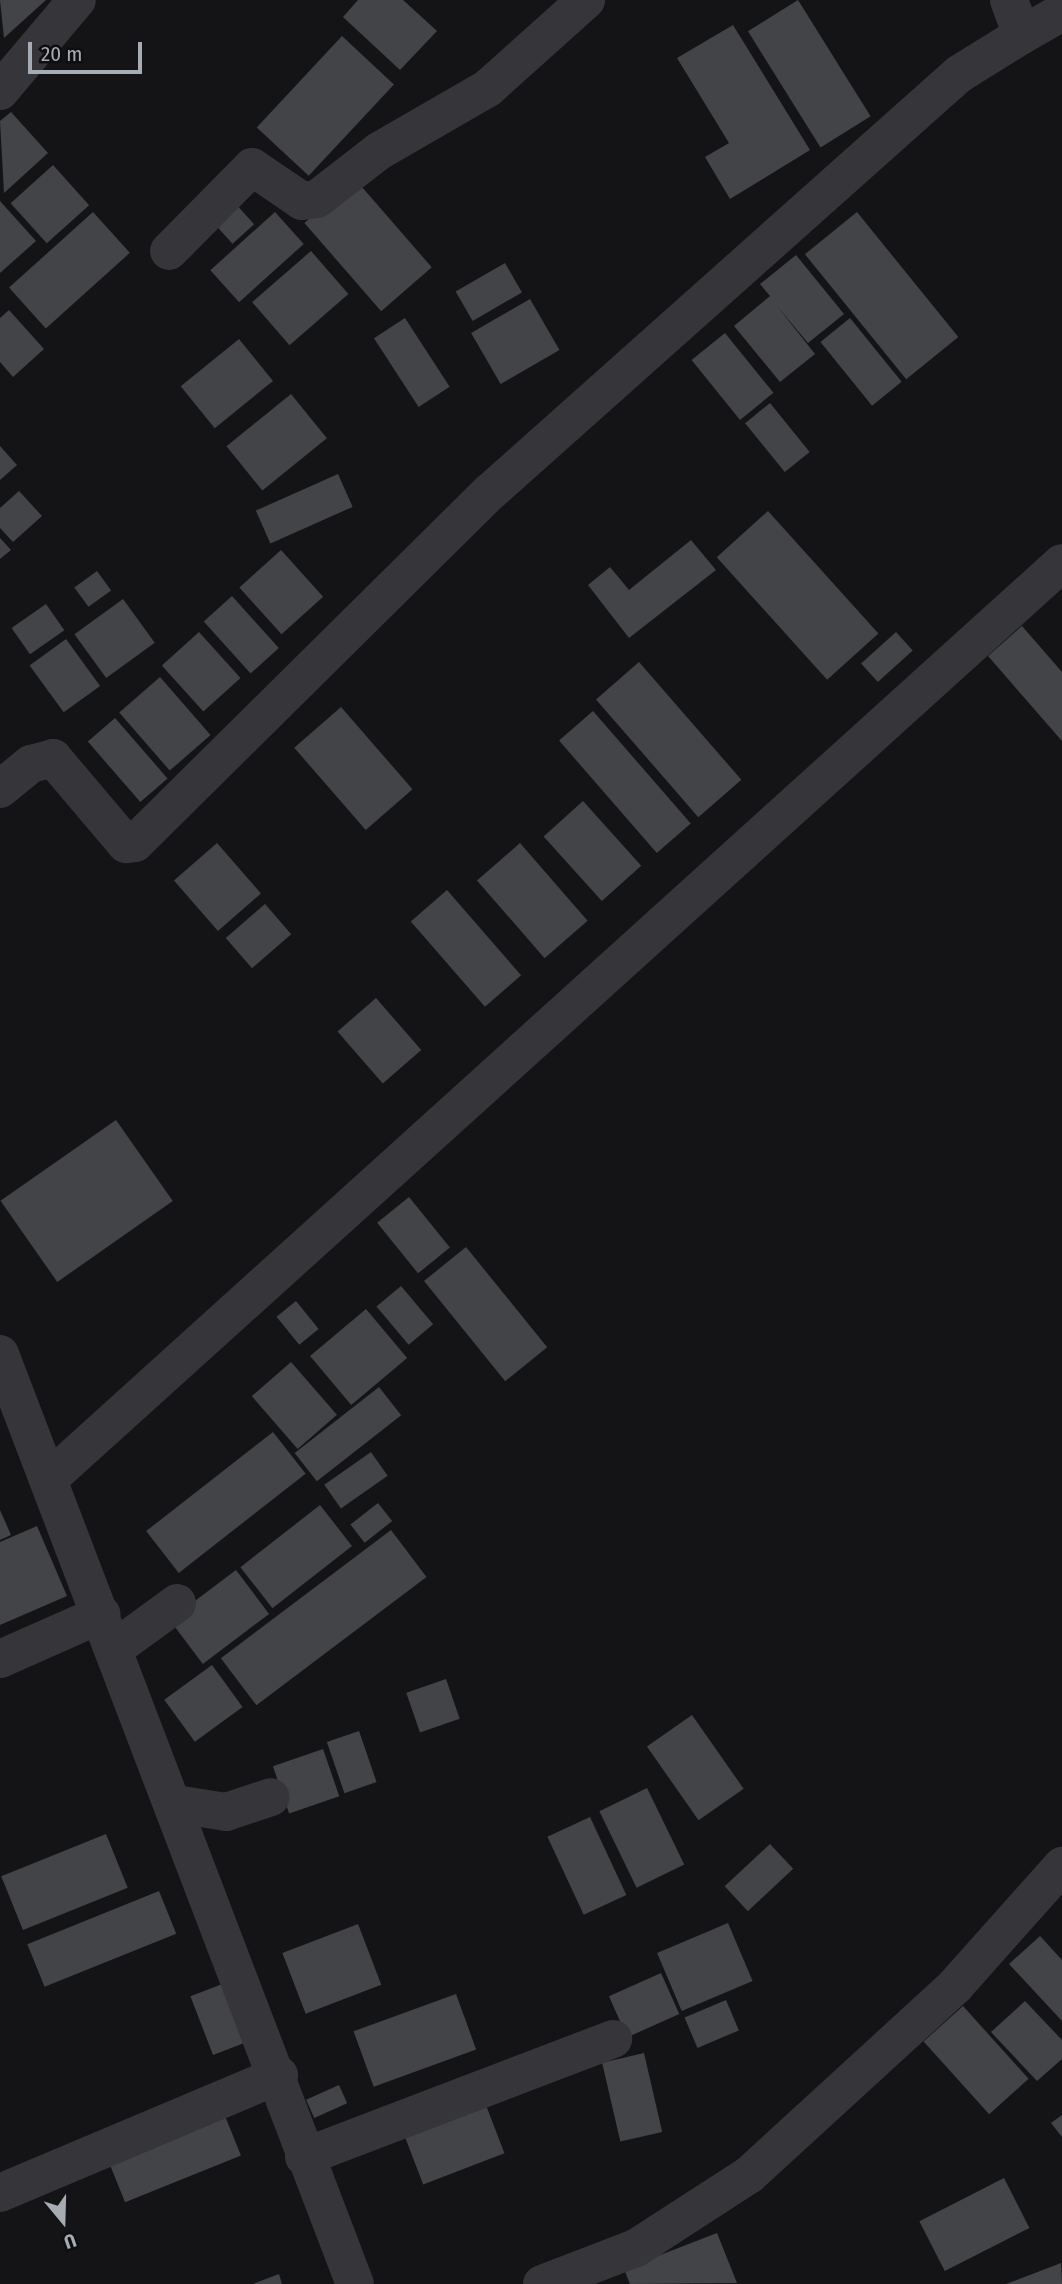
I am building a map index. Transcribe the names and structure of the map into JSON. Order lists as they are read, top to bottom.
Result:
{
  "scale_bar": "20 m",
  "north": "bottom"
}
